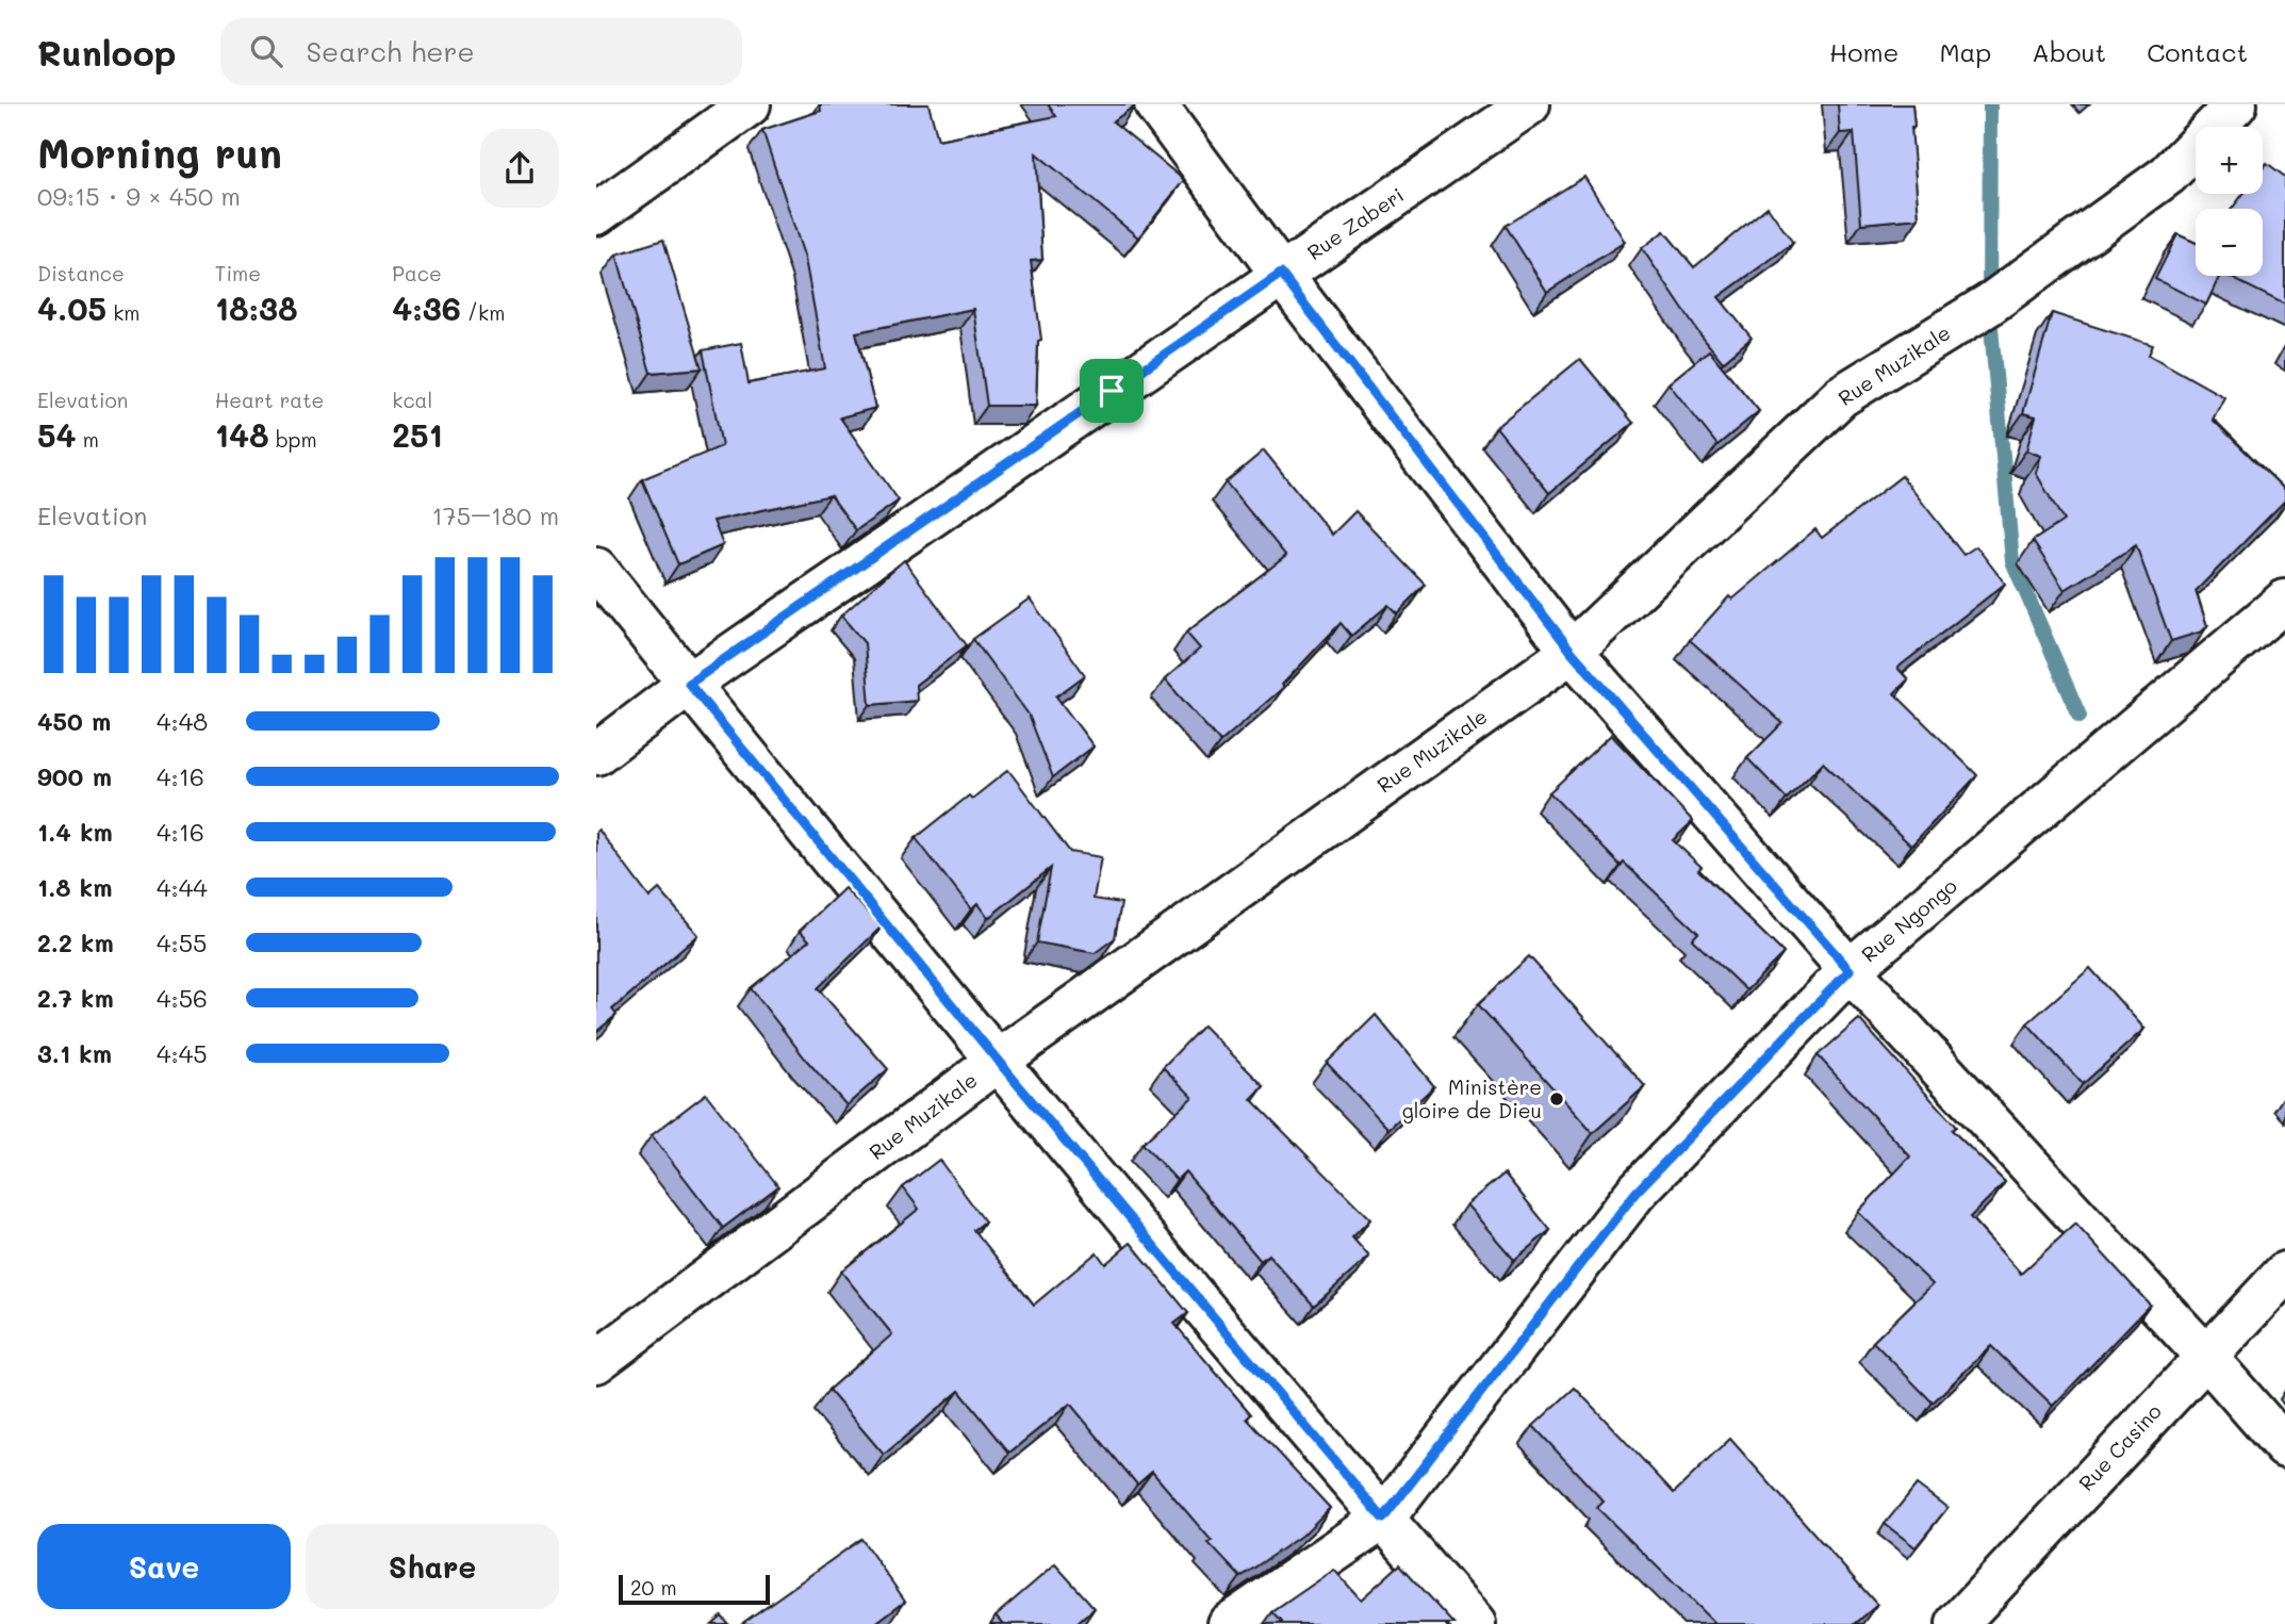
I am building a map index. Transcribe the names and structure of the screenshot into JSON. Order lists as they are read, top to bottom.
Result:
{
  "streets": {
    "street": [
      "Rue Zaberi",
      "Rue Muzikale",
      "Rue Ngongo",
      "Rue Casino"
    ]
  },
  "places": ["Ministère gloire de Dieu"],
  "scale_bar": "20 m",
  "page": {
    "header": "Runloop",
    "search": "Search here",
    "nav": [
      "Home",
      "Map",
      "About",
      "Contact"
    ],
    "heading": ["Morning run", "09:15 · 9 × 450 m"],
    "map_buttons": ["+", "−"],
    "stats": [
      ["Distance", "4.05 km"],
      ["Time", "18:38"],
      ["Pace", "4:36 /km"],
      ["Elevation", "54 m"],
      ["Heart rate", "148 bpm"],
      ["kcal", "251"]
    ],
    "chart": ["Elevation", "175–180 m"],
    "list": [
      {
        "name": "450 m",
        "note": "4:48"
      },
      {
        "name": "900 m",
        "note": "4:16"
      },
      {
        "name": "1.4 km",
        "note": "4:16"
      },
      {
        "name": "1.8 km",
        "note": "4:44"
      },
      {
        "name": "2.2 km",
        "note": "4:55"
      },
      {
        "name": "2.7 km",
        "note": "4:56"
      },
      {
        "name": "3.1 km",
        "note": "4:45"
      }
    ],
    "buttons": ["Save", "Share"],
    "scale": "20 m"
  }
}
